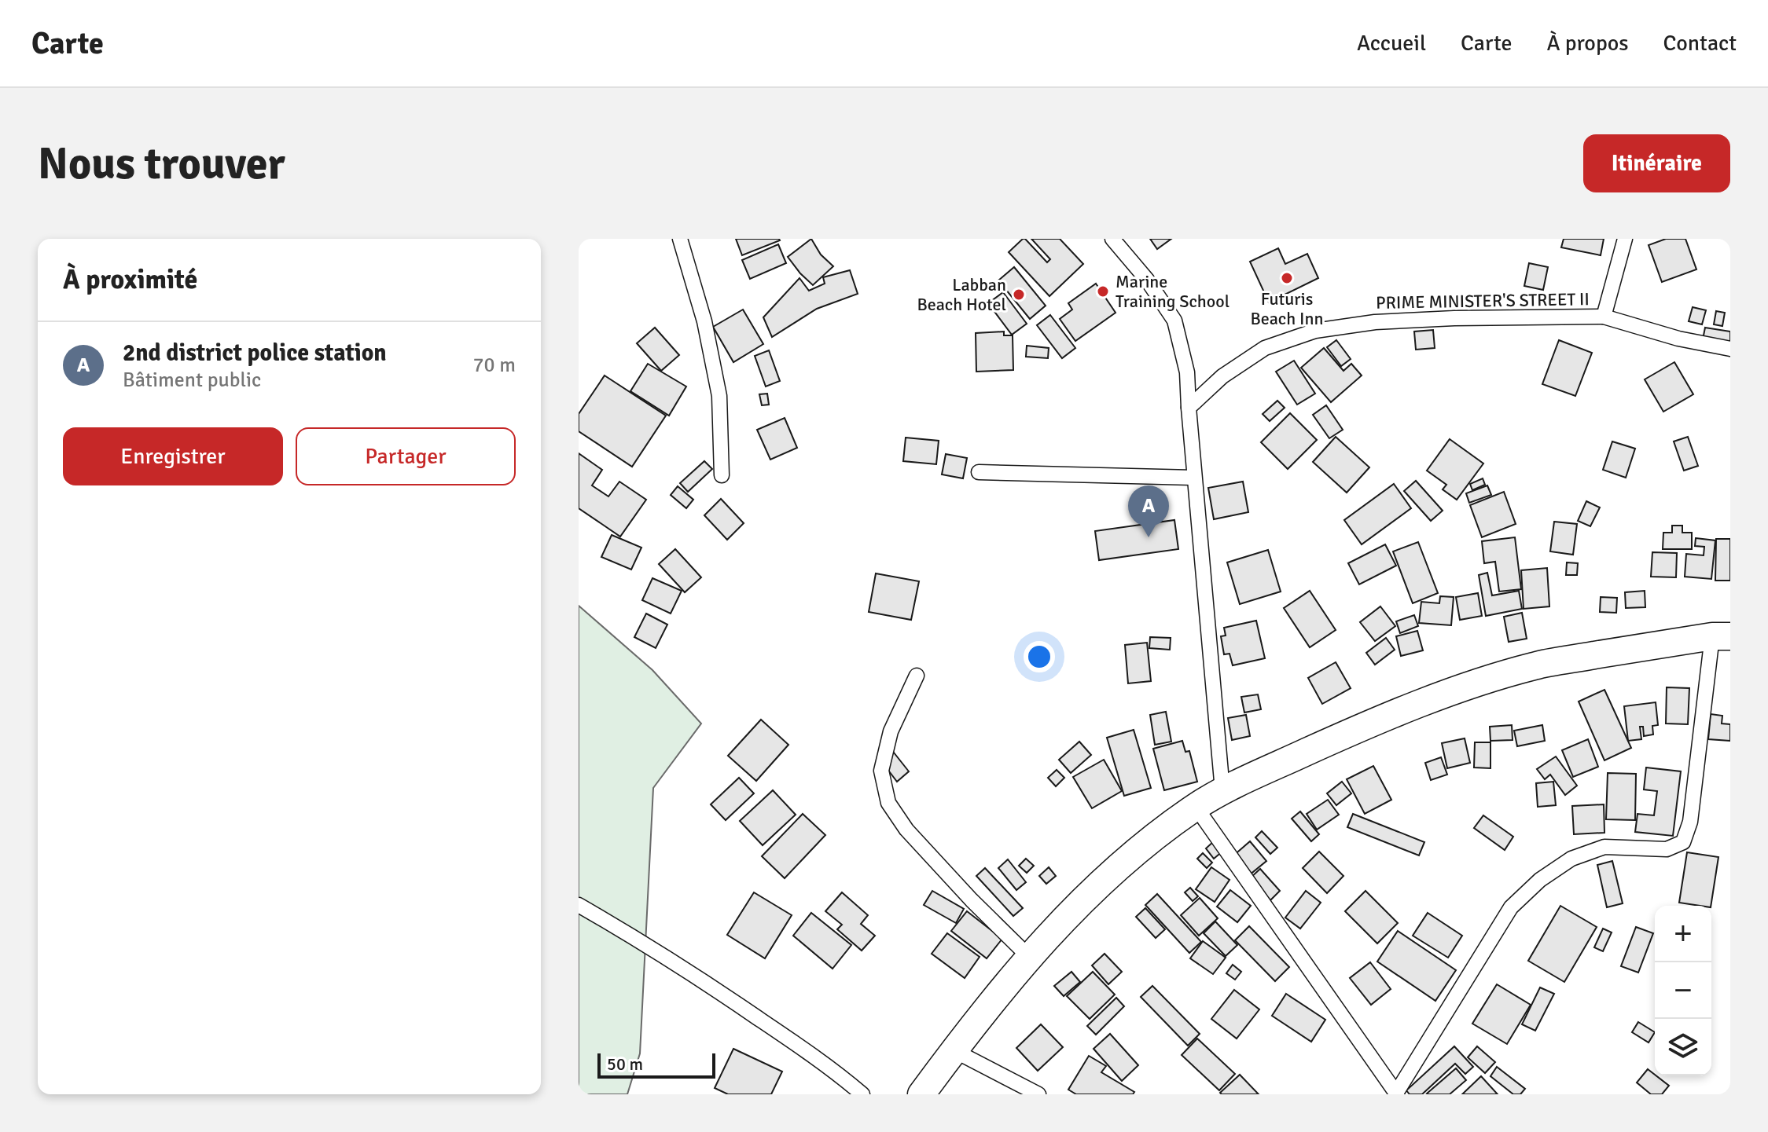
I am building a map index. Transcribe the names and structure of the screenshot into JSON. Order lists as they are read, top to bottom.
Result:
{
  "streets": {
    "street": ["PRIME MINISTER'S STREET II"]
  },
  "places": ["Futuris Beach Inn", "Marine Training School", "Labban Beach Hotel"],
  "scale_bar": "50 m",
  "page": {
    "header": "Carte",
    "nav": [
      "Accueil",
      "Carte",
      "À propos",
      "Contact"
    ],
    "buttons": [
      "Itinéraire",
      ["Enregistrer", "Partager"]
    ],
    "title": "Nous trouver",
    "heading": "À proximité",
    "list": [
      {
        "mark": "A",
        "name": "2nd district police station",
        "note": "Bâtiment public",
        "value": "70 m"
      }
    ],
    "pins": "A",
    "map_buttons": ["+", "−"],
    "scale": "50 m"
  }
}
